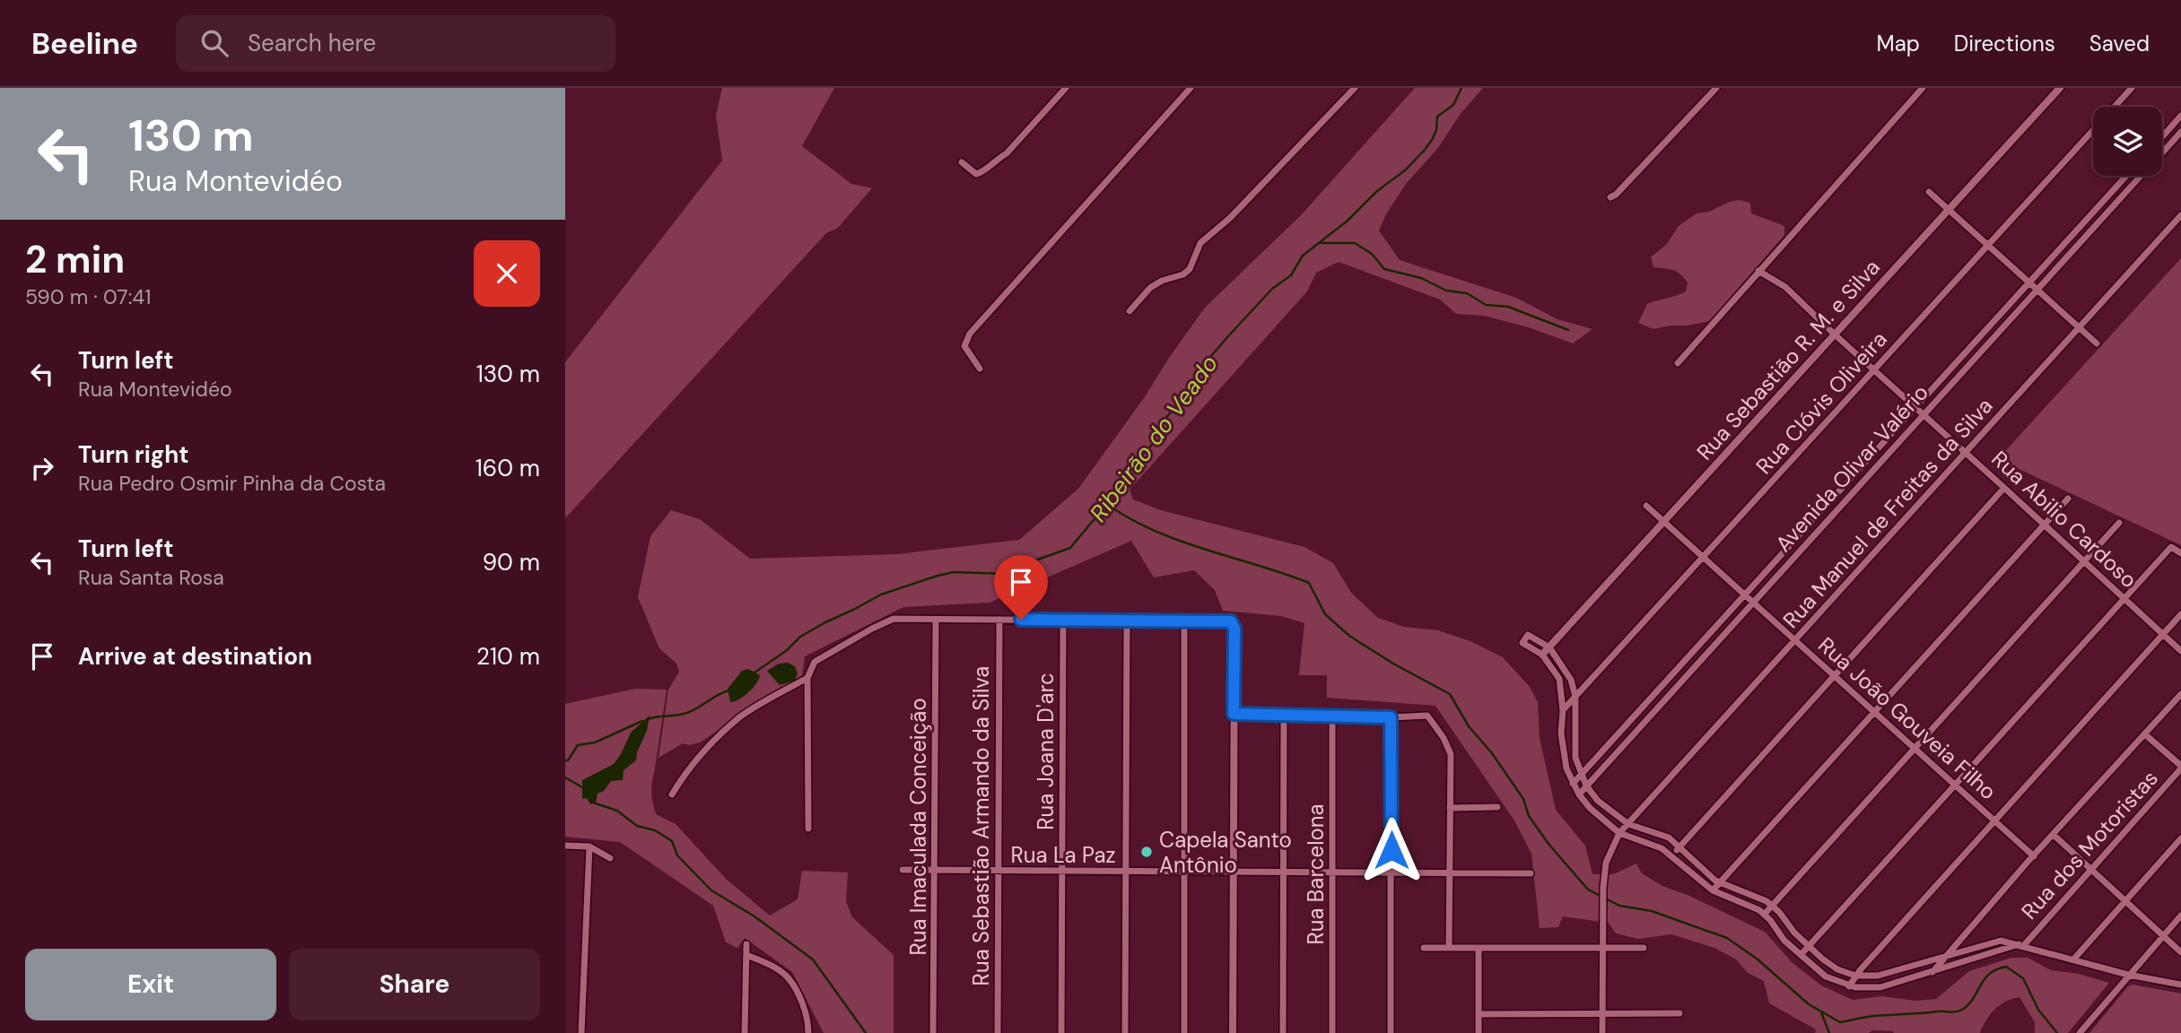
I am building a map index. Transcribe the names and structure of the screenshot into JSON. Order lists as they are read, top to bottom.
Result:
{
  "streets": {
    "street": [
      "Rua Sebastião R. M. e Silva",
      "Rua Clóvis Oliveira",
      "Avenida Olivar Valério",
      "Rua Manuel de Freitas da Silva",
      "Rua Abilio Cardoso",
      "Rua João Gouveia Filho",
      "Rua Joana D'arc",
      "Rua Sebastião Armando da Silva",
      "Rua Imaculada Conceição",
      "Rua dos Motoristas",
      "Rua La Paz",
      "Rua Barcelona"
    ]
  },
  "crossings": [
    ["Rua Sebastião R. M. e Silva", "Rua Abilio Cardoso"],
    ["Rua Sebastião R. M. e Silva", "Rua João Gouveia Filho"],
    ["Rua Clóvis Oliveira", "Rua Abilio Cardoso"],
    ["Rua Clóvis Oliveira", "Rua João Gouveia Filho"],
    ["Avenida Olivar Valério", "Rua Abilio Cardoso"],
    ["Avenida Olivar Valério", "Rua João Gouveia Filho"],
    ["Rua Manuel de Freitas da Silva", "Rua Abilio Cardoso"],
    ["Rua Manuel de Freitas da Silva", "Rua João Gouveia Filho"],
    ["Rua Joana D'arc", "Rua La Paz"],
    ["Rua Sebastião Armando da Silva", "Rua La Paz"],
    ["Rua Imaculada Conceição", "Rua La Paz"],
    ["Rua La Paz", "Rua Barcelona"]
  ],
  "water": ["Ribeirão do Veado"],
  "places": ["Capela Santo Antônio"],
  "page": {
    "header": "Beeline",
    "search": "Search here",
    "nav": ["Map", "Directions", "Saved"],
    "turn": ["130 m", "Rua Montevidéo"],
    "heading": ["2 min", "590 m · 07:41"],
    "list": [
      {
        "name": "Turn left",
        "note": "Rua Montevidéo",
        "value": "130 m"
      },
      {
        "name": "Turn right",
        "note": "Rua Pedro Osmir Pinha da Costa",
        "value": "160 m"
      },
      {
        "name": "Turn left",
        "note": "Rua Santa Rosa",
        "value": "90 m"
      },
      {
        "name": "Arrive at destination",
        "value": "210 m"
      }
    ],
    "buttons": ["Exit", "Share"]
  }
}
